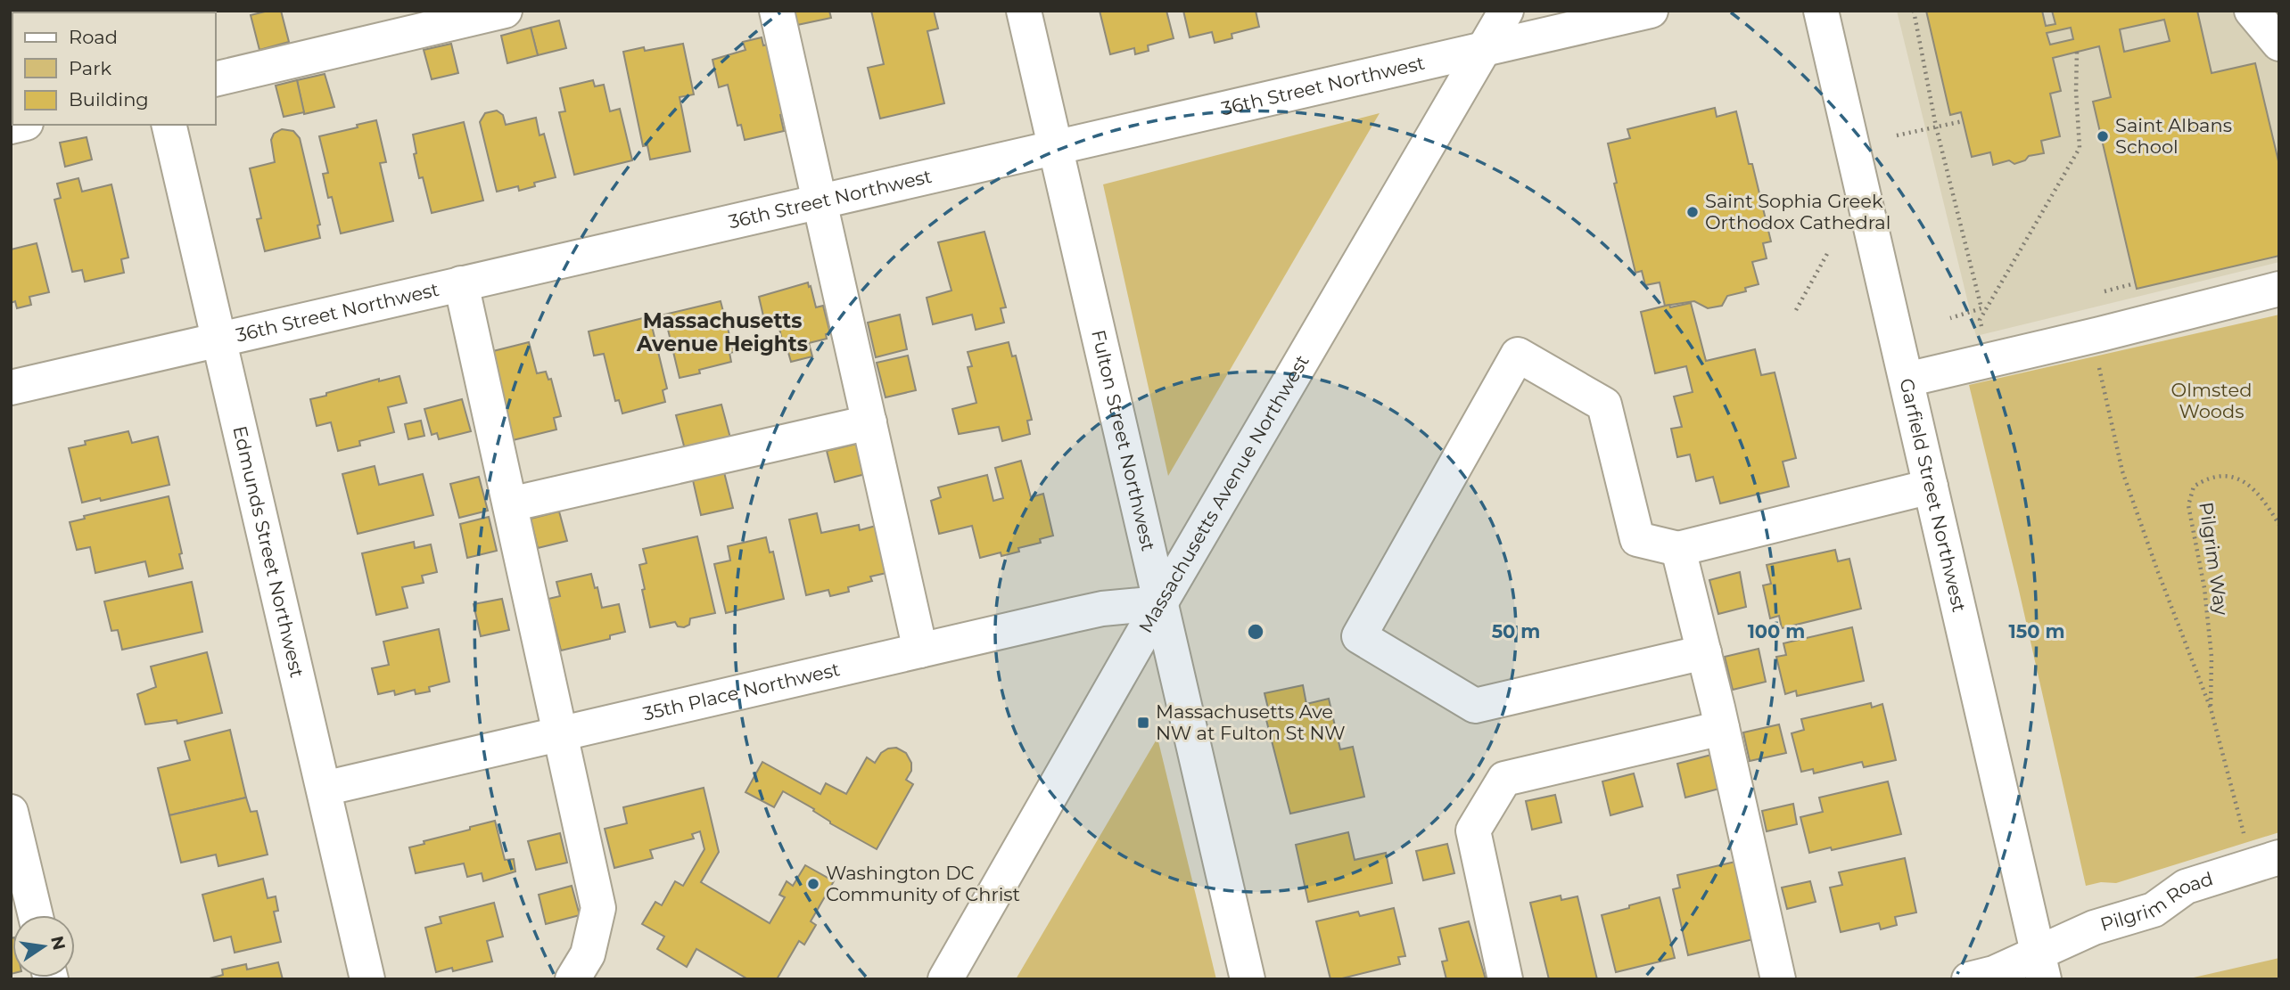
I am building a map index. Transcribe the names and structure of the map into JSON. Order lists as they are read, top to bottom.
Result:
{
  "streets": {
    "street": [
      "36th Street Northwest",
      "Fulton Street Northwest",
      "Massachusetts Avenue Northwest",
      "Garfield Street Northwest",
      "Edmunds Street Northwest",
      "35th Place Northwest",
      "Pilgrim Road"
    ],
    "path": ["Pilgrim Way"]
  },
  "crossings": [
    ["36th Street Northwest", "Fulton Street Northwest"],
    ["36th Street Northwest", "Massachusetts Avenue Northwest"],
    ["36th Street Northwest", "Edmunds Street Northwest"],
    ["Fulton Street Northwest", "Massachusetts Avenue Northwest"],
    ["Fulton Street Northwest", "35th Place Northwest"],
    ["Massachusetts Avenue Northwest", "35th Place Northwest"],
    ["Garfield Street Northwest", "Pilgrim Road"],
    ["Edmunds Street Northwest", "35th Place Northwest"]
  ],
  "districts": ["Massachusetts Avenue Heights"],
  "parks": ["Olmsted Woods"],
  "places": {
    "other": ["Saint Albans School", "Saint Sophia Greek Orthodox Cathedral", "Washington DC Community of Christ"],
    "transit": ["Massachusetts Ave NW at Fulton St NW"]
  },
  "legend": ["Road", "Park", "Building"],
  "north": "right",
  "rings": ["50 m", "100 m", "150 m"]
}
